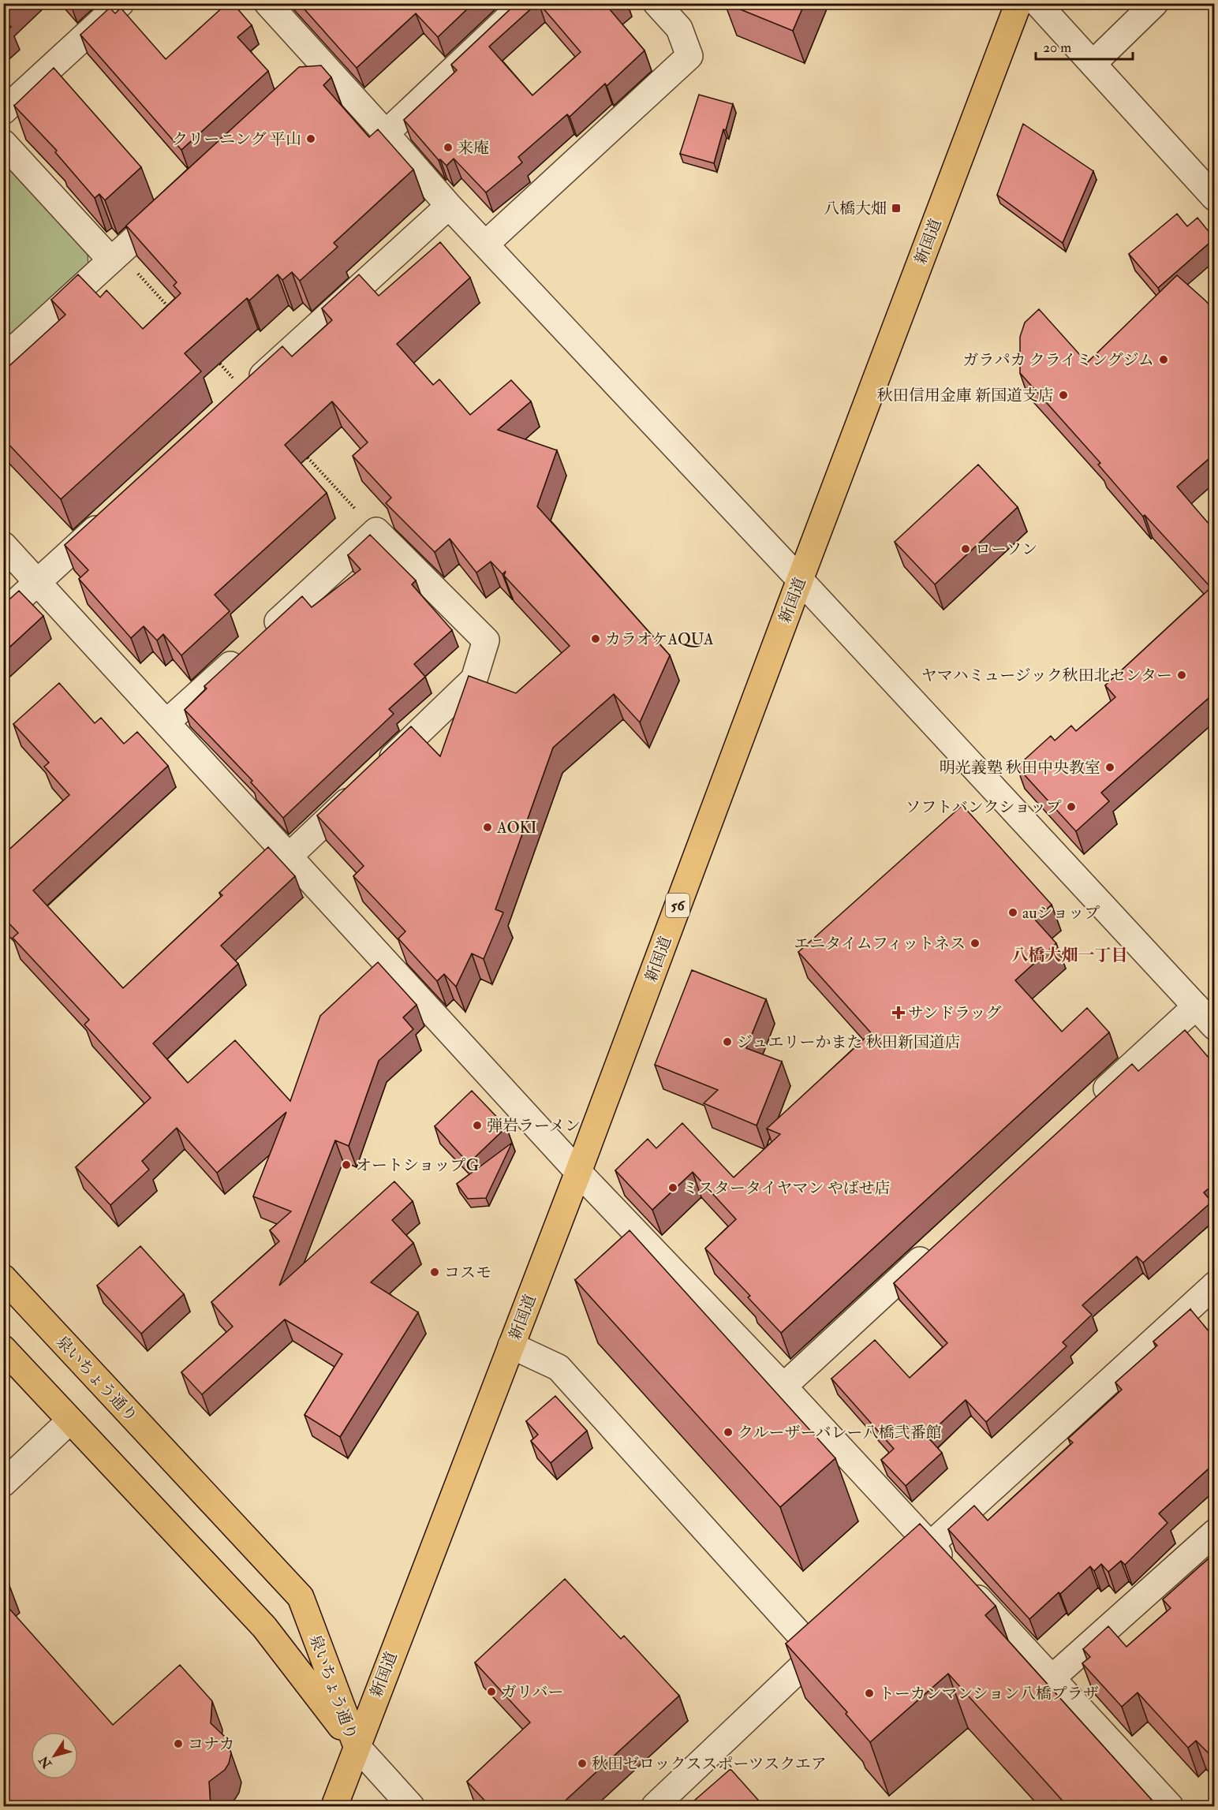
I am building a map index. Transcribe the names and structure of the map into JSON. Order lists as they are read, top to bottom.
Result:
{
  "streets": {
    "main road": ["新国道", "56", "泉いちょう通り"]
  },
  "crossings": [
    ["新国道", "泉いちょう通り"]
  ],
  "districts": ["八橋大畑一丁目"],
  "places": {
    "other": [
      "クリーニング 平山",
      "来庵",
      "ガラパカ クライミングジム",
      "秋田信用金庫 新国道支店",
      "ローソン",
      "カラオケAQUA",
      "ヤマハミュージック秋田北センター",
      "明光義塾 秋田中央教室",
      "ソフトバンクショップ",
      "AOKI",
      "auショップ",
      "エニタイムフィットネス",
      "ジュエリーかまた 秋田新国道店",
      "弾岩ラーメン",
      "オートショップG",
      "ミスタータイヤマン やばせ店",
      "コスモ",
      "クルーザーバレー八橋弐番館",
      "ガリバー",
      "トーカンマンション八橋プラザ",
      "コナカ",
      "秋田ゼロックススポーツスクエア"
    ],
    "transit": ["八橋大畑"],
    "health": ["サンドラッグ"]
  },
  "scale_bar": "20 m",
  "north": "bottom left"
}
